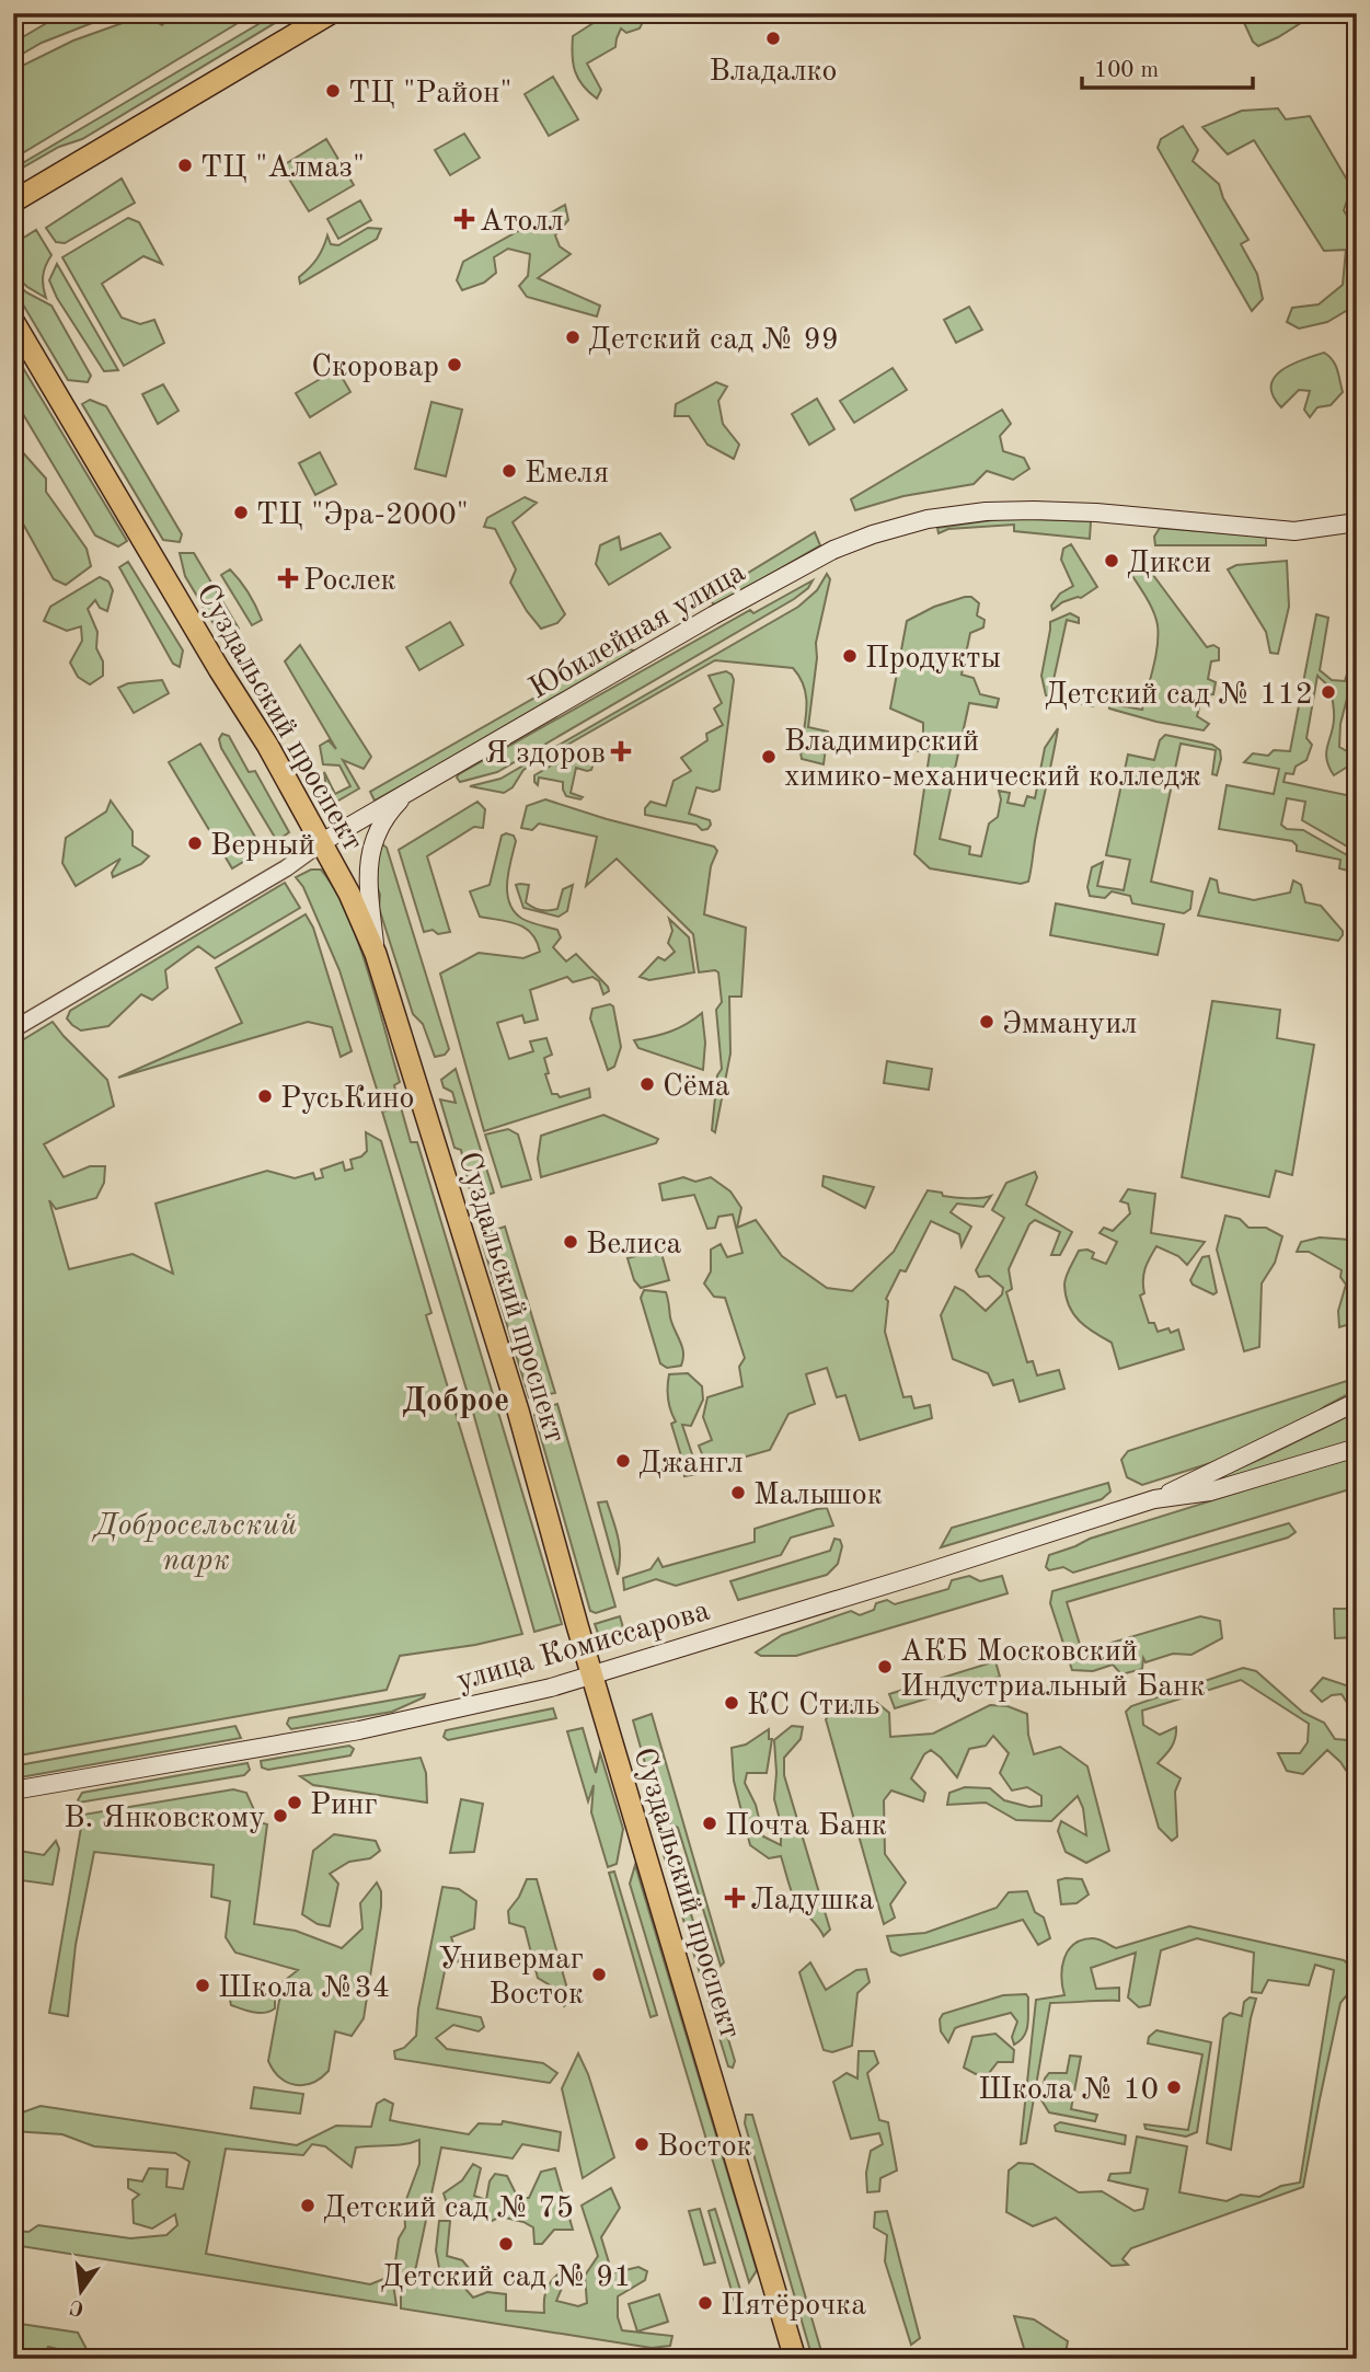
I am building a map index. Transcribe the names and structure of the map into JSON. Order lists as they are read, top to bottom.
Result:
{
  "streets": {
    "main road": ["Юбилейная улица", "Суздальский проспект", "улица Комиссарова"]
  },
  "crossings": [
    ["Юбилейная улица", "Суздальский проспект"],
    ["Суздальский проспект", "улица Комиссарова"]
  ],
  "districts": ["Доброе"],
  "parks": ["Добросельский парк"],
  "places": {
    "other": [
      "Владалко",
      "ТЦ \"Район\"",
      "ТЦ \"Алмаз\"",
      "Детский сад № 99",
      "Скоровар",
      "Емеля",
      "ТЦ \"Эра-2000\"",
      "Дикси",
      "Продукты",
      "Детский сад № 112",
      "Владимирский химико-механический колледж",
      "Верный",
      "Эммануил",
      "Сёма",
      "РусьКино",
      "Велиса",
      "Джангл",
      "Малышок",
      "АКБ Московский Индустриальный Банк",
      "КС Стиль",
      "Ринг",
      "В. Янковскому",
      "Почта Банк",
      "Универмаг Восток",
      "Школа №34",
      "Школа № 10",
      "Восток",
      "Детский сад № 75",
      "Детский сад № 91",
      "Пятёрочка"
    ],
    "health": [
      "Атолл",
      "Рослек",
      "Я здоров",
      "Ладушка"
    ]
  },
  "scale_bar": "100 m",
  "north": "bottom"
}
